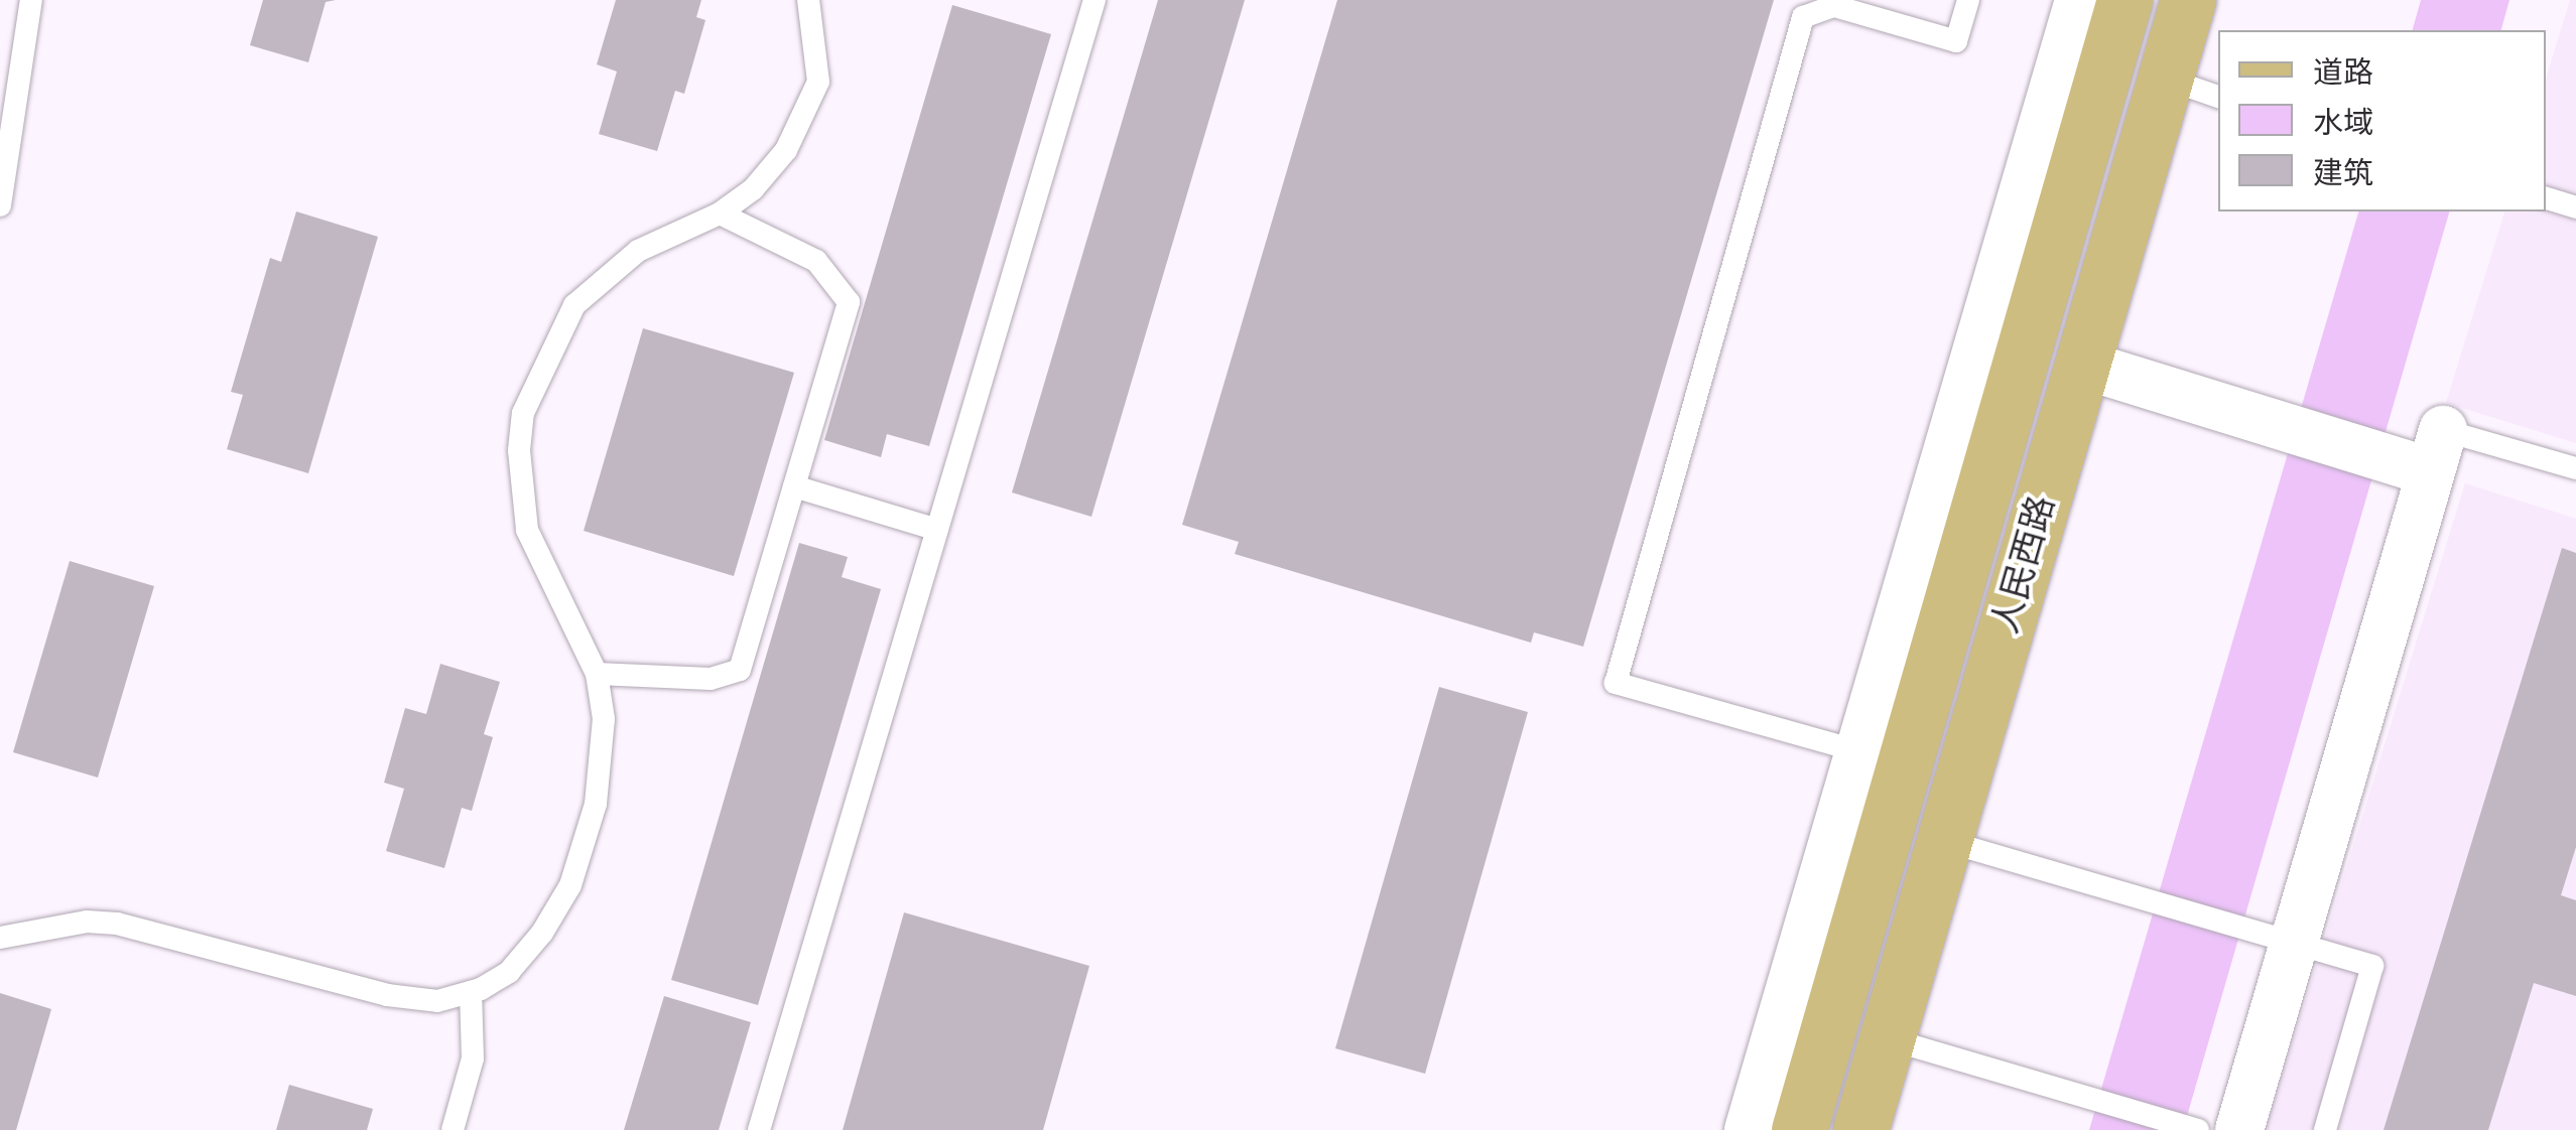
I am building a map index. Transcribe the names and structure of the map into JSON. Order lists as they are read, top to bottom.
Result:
{
  "streets": {
    "main road": ["人民西路"]
  },
  "legend": ["道路", "水域", "建筑"]
}
